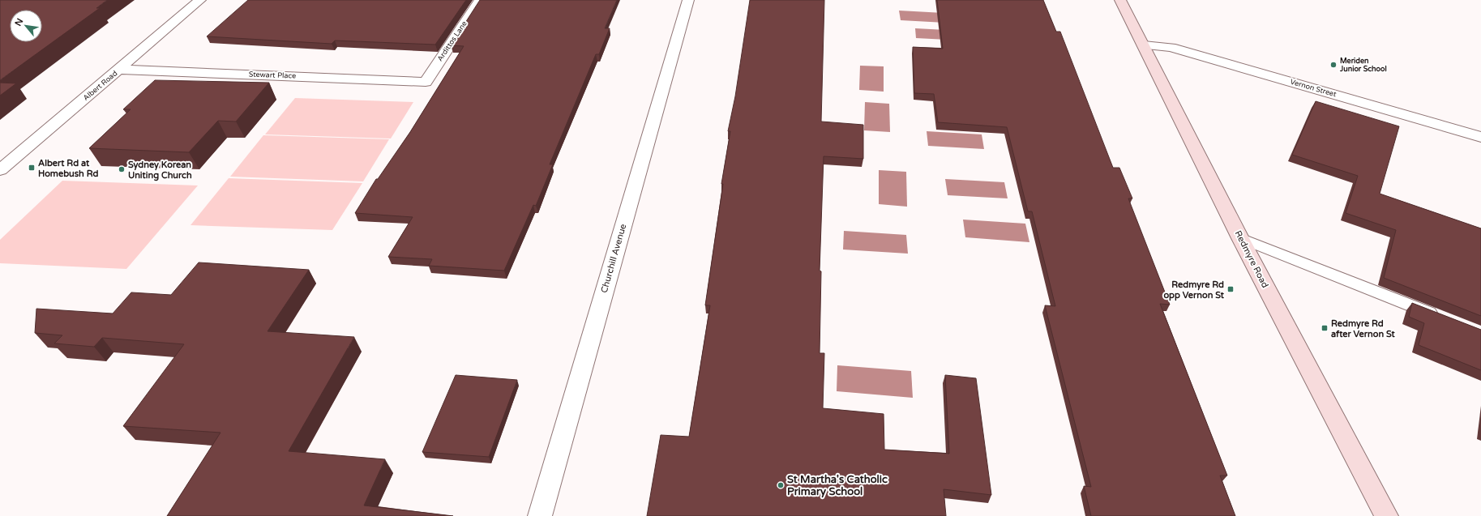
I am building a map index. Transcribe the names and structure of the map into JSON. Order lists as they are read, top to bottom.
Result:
{
  "streets": {
    "main road": ["Redmyre Road"],
    "street": [
      "Ardittos Lane",
      "Stewart Place",
      "Albert Road",
      "Vernon Street",
      "Churchill Avenue"
    ]
  },
  "crossings": [
    ["Ardittos Lane", "Stewart Place"],
    ["Stewart Place", "Albert Road"],
    ["Vernon Street", "Redmyre Road"]
  ],
  "places": {
    "other": ["Meriden Junior School", "Sydney Korean Uniting Church", "St Martha's Catholic Primary School"],
    "transit": ["Albert Rd at Homebush Rd", "Redmyre Rd opp Vernon St", "Redmyre Rd after Vernon St"]
  },
  "north": "top left"
}
